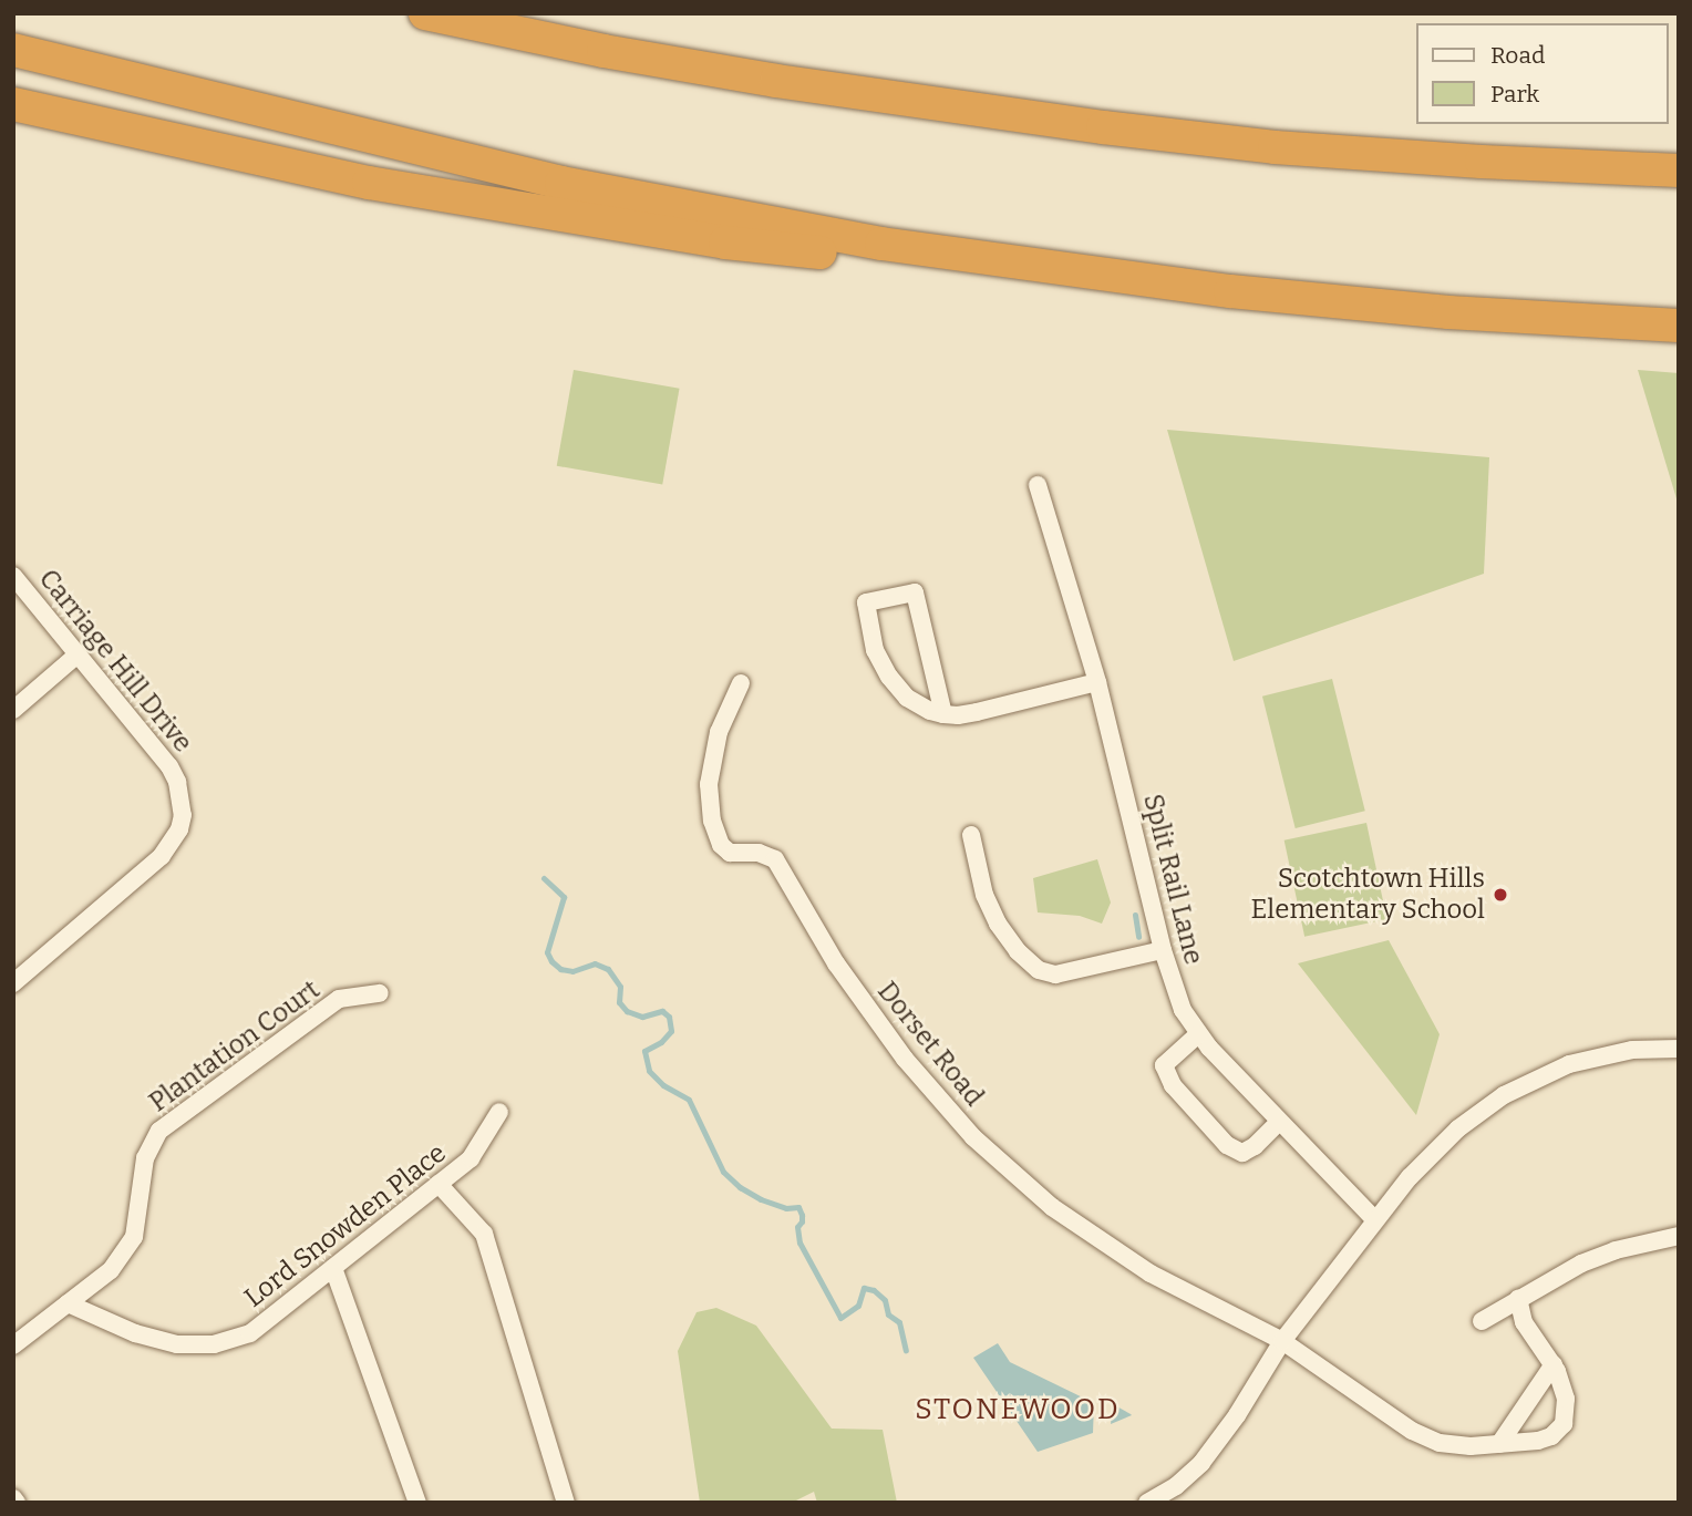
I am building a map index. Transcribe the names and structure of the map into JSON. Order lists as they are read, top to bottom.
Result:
{
  "streets": {
    "street": [
      "Carriage Hill Drive",
      "Split Rail Lane",
      "Dorset Road",
      "Plantation Court",
      "Lord Snowden Place"
    ]
  },
  "crossings": [
    ["Plantation Court", "Lord Snowden Place"]
  ],
  "districts": ["STONEWOOD"],
  "places": ["Scotchtown Hills Elementary School"],
  "legend": ["Road", "Park"]
}
